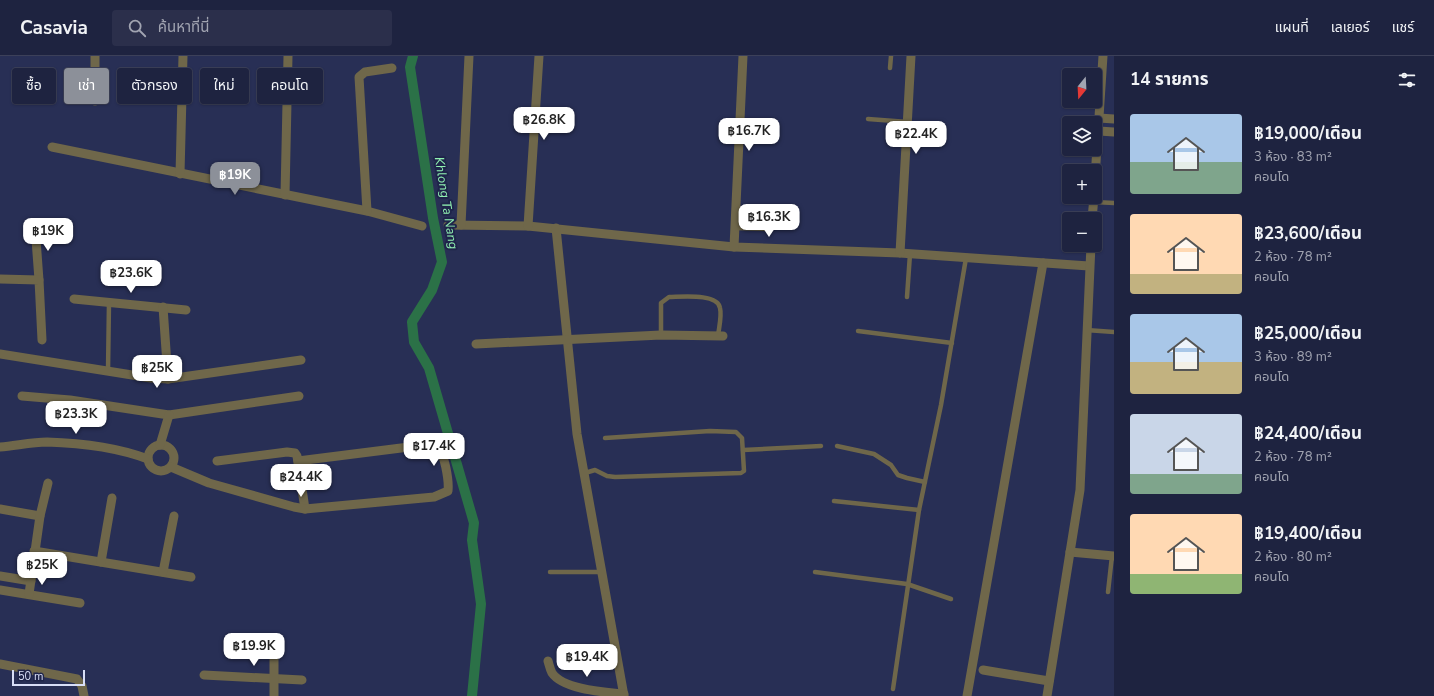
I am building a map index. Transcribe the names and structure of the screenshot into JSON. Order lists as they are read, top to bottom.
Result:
{
  "water": ["Khlong Ta Nang"],
  "scale_bar": "50 m",
  "north": "bottom",
  "page": {
    "header": "Casavia",
    "search": "ค้นหาที่นี่",
    "nav": ["แผนที่", "เลเยอร์", "แชร์"],
    "heading": "14 รายการ",
    "map_buttons": ["+", "−"],
    "chip": [
      "ซื้อ",
      "เช่า",
      "ตัวกรอง",
      "ใหม่",
      "คอนโด"
    ],
    "list": [
      {
        "name": "฿19,000/เดือน",
        "note": "3 ห้อง · 83 m² · คอนโด"
      },
      {
        "name": "฿23,600/เดือน",
        "note": "2 ห้อง · 78 m² · คอนโด"
      },
      {
        "name": "฿25,000/เดือน",
        "note": "3 ห้อง · 89 m² · คอนโด"
      },
      {
        "name": "฿24,400/เดือน",
        "note": "2 ห้อง · 78 m² · คอนโด"
      },
      {
        "name": "฿19,400/เดือน",
        "note": "2 ห้อง · 80 m² · คอนโด"
      }
    ],
    "price": [
      "฿26.8K",
      "฿16.7K",
      "฿22.4K",
      "฿19K",
      "฿16.3K",
      "฿19K",
      "฿23.6K",
      "฿25K",
      "฿23.3K",
      "฿17.4K",
      "฿24.4K",
      "฿25K",
      "฿19.9K",
      "฿19.4K"
    ],
    "scale": "50 m"
  }
}
